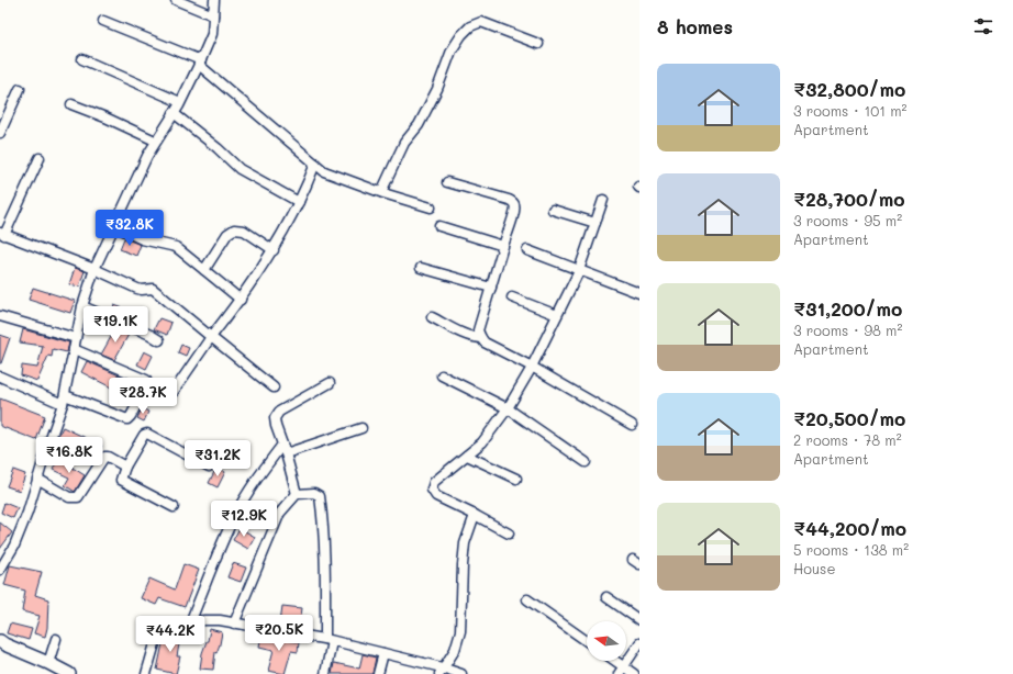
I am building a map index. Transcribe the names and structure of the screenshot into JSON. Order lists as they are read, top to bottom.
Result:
{
  "north": "left",
  "page": {
    "heading": "8 homes",
    "list": [
      {
        "name": "₹32,800/mo",
        "note": "3 rooms · 101 m² · Apartment"
      },
      {
        "name": "₹28,700/mo",
        "note": "3 rooms · 95 m² · Apartment"
      },
      {
        "name": "₹31,200/mo",
        "note": "3 rooms · 98 m² · Apartment"
      },
      {
        "name": "₹20,500/mo",
        "note": "2 rooms · 78 m² · Apartment"
      },
      {
        "name": "₹44,200/mo",
        "note": "5 rooms · 138 m² · House"
      }
    ],
    "price": [
      "₹32.8K",
      "₹19.1K",
      "₹28.7K",
      "₹16.8K",
      "₹31.2K",
      "₹12.9K",
      "₹20.5K",
      "₹44.2K"
    ]
  }
}
